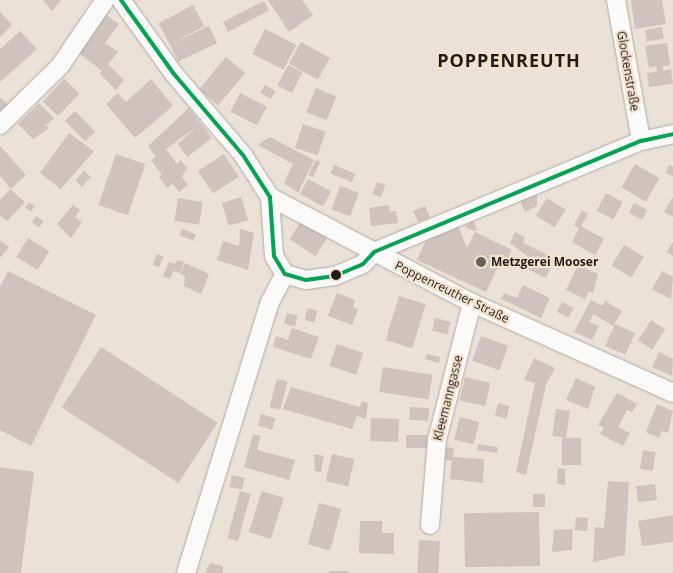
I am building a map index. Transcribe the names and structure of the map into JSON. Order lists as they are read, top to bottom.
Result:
{
  "streets": {
    "street": ["Glockenstraße", "Poppenreuther Straße", "Kleemanngasse"]
  },
  "crossings": [
    ["Poppenreuther Straße", "Kleemanngasse"]
  ],
  "districts": ["POPPENREUTH"],
  "places": ["Metzgerei Mooser"]
}
